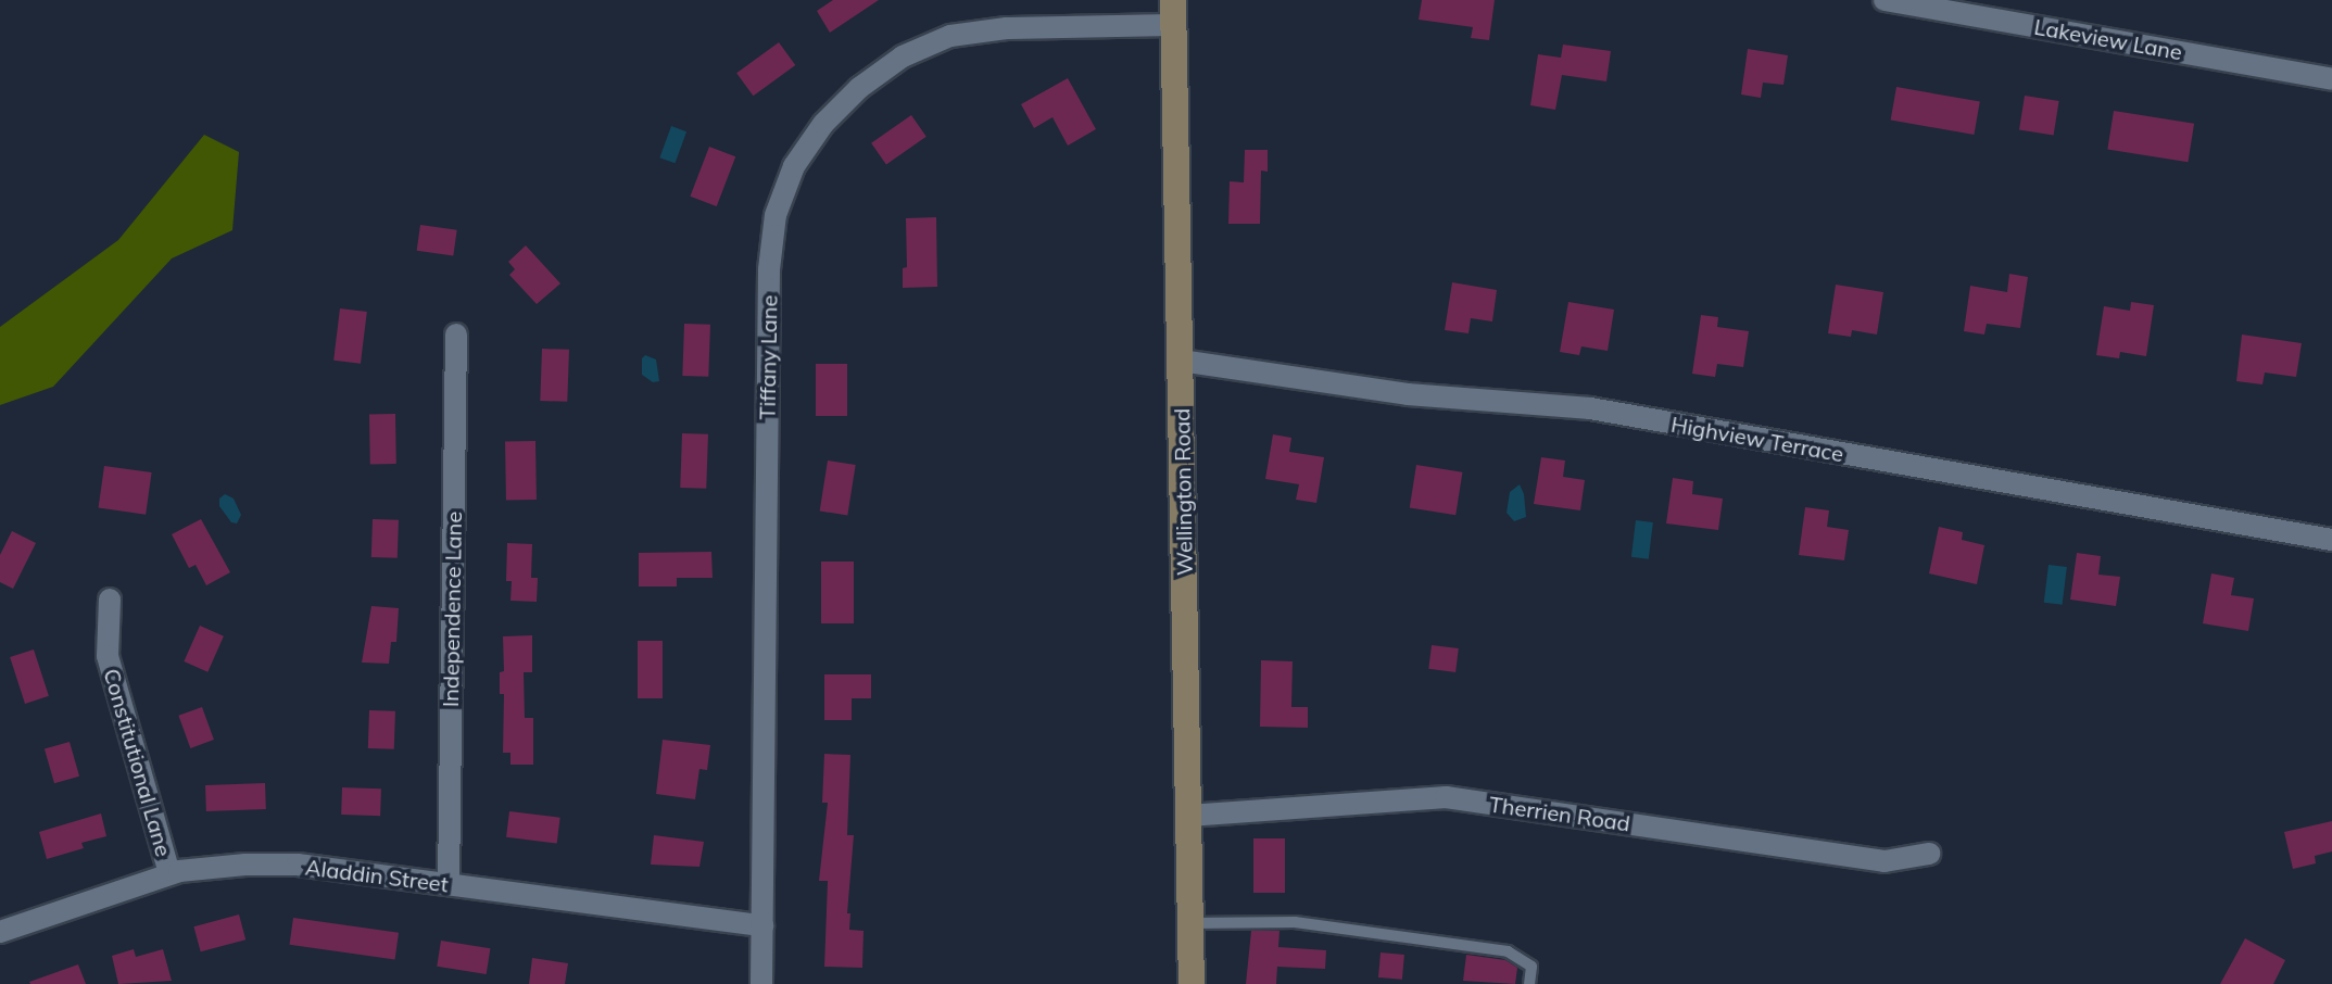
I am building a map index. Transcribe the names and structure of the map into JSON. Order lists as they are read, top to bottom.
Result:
{
  "streets": {
    "main road": ["Wellington Road"],
    "street": [
      "Lakeview Lane",
      "Tiffany Lane",
      "Highview Terrace",
      "Independence Lane",
      "Constitutional Lane",
      "Therrien Road",
      "Aladdin Street"
    ]
  },
  "crossings": [
    ["Tiffany Lane", "Wellington Road"],
    ["Tiffany Lane", "Aladdin Street"],
    ["Highview Terrace", "Wellington Road"],
    ["Wellington Road", "Therrien Road"],
    ["Independence Lane", "Aladdin Street"],
    ["Constitutional Lane", "Aladdin Street"]
  ]
}
